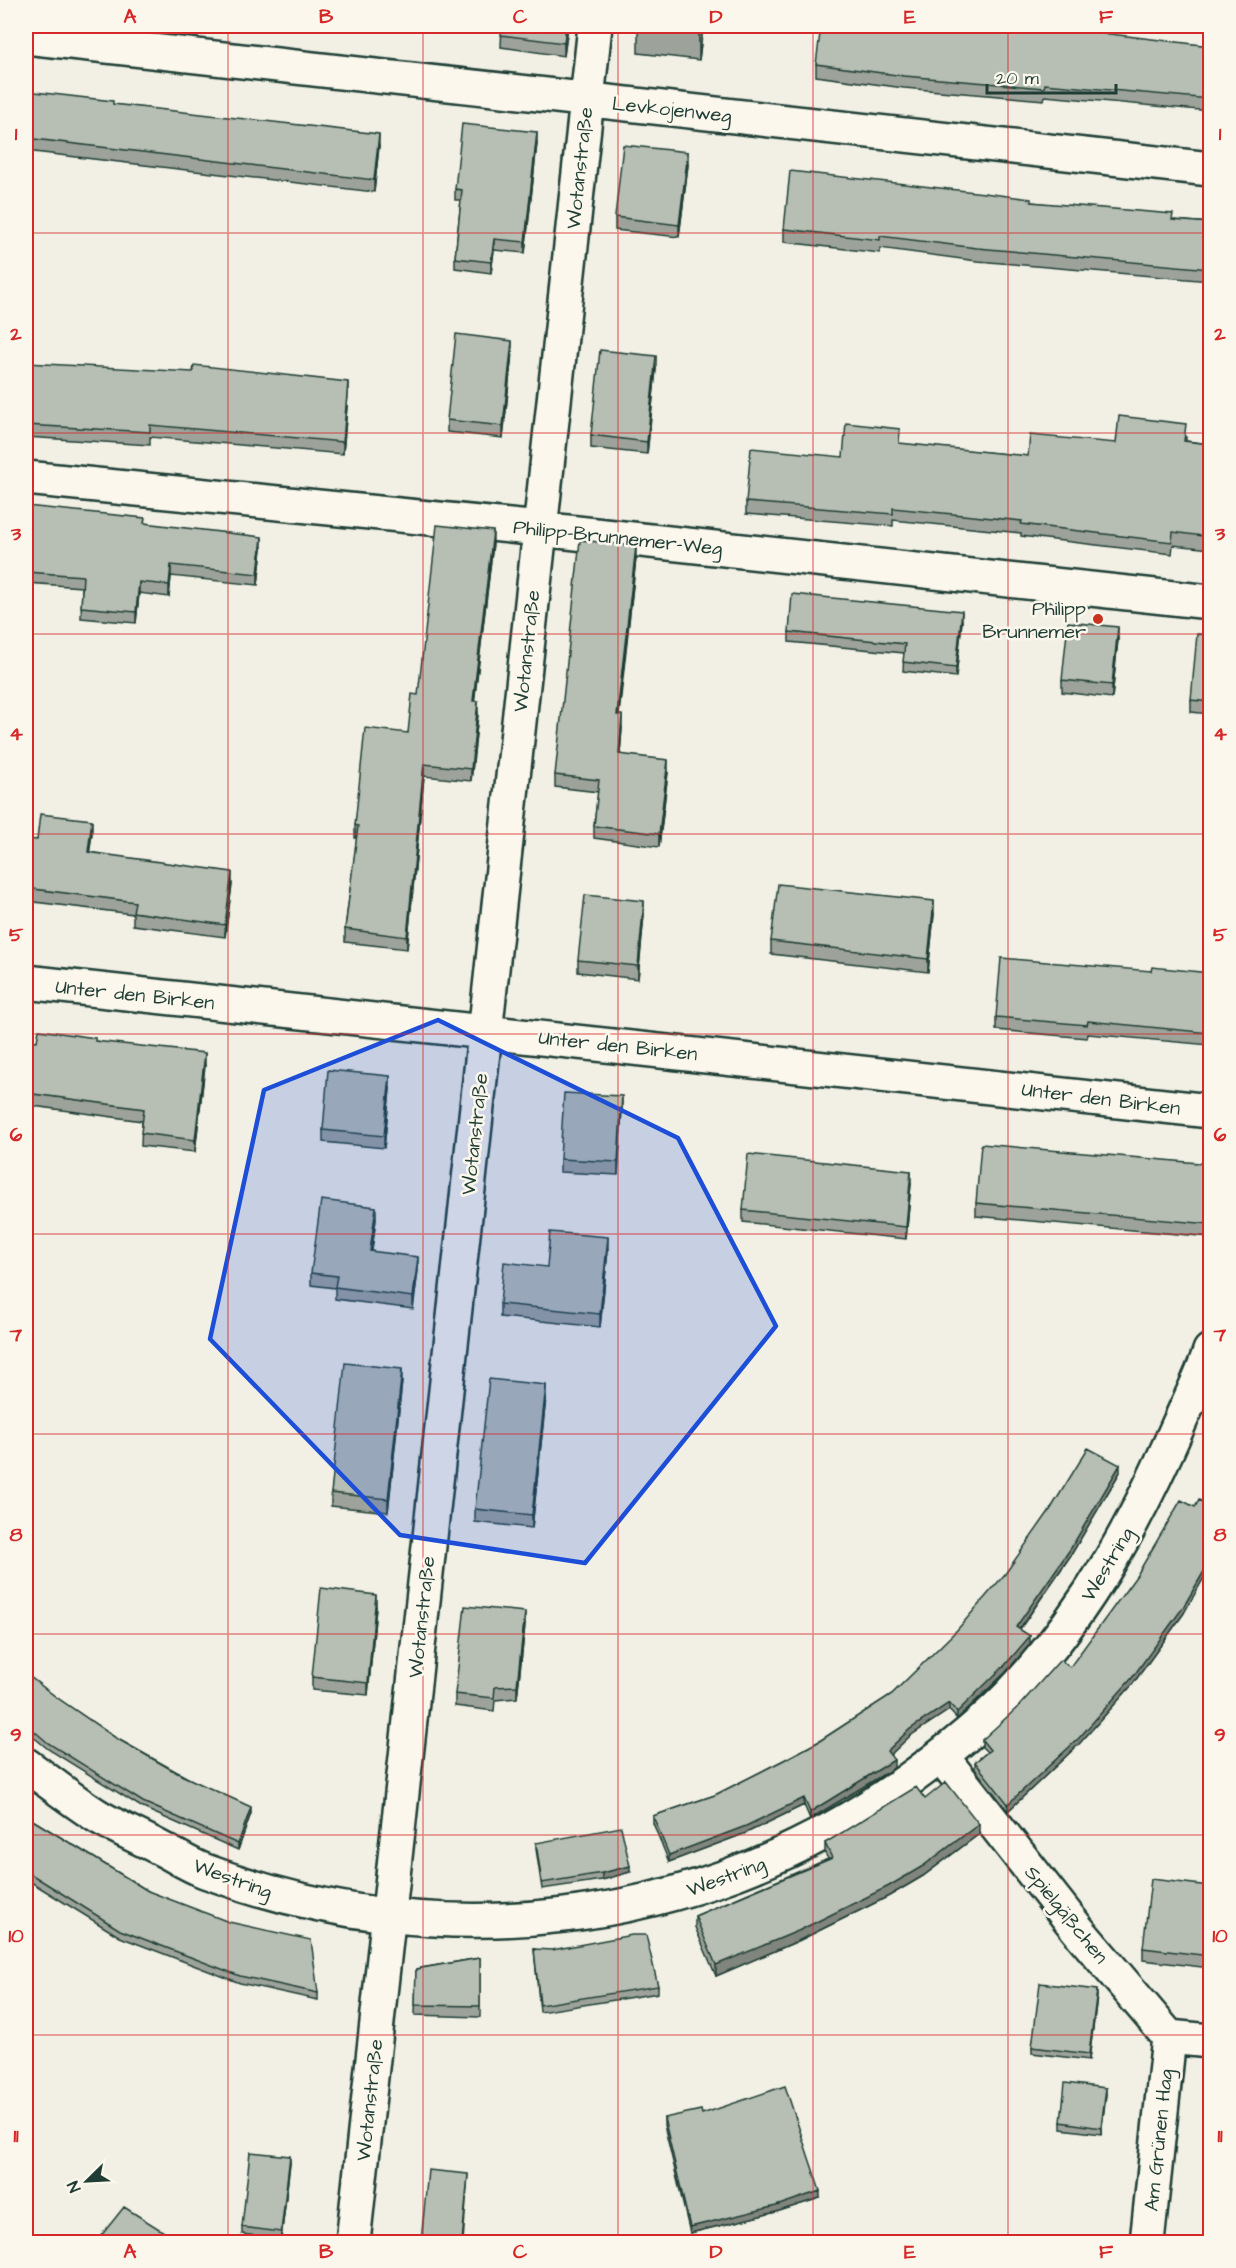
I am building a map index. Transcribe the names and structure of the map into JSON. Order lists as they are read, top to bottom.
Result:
{
  "streets": {
    "street": [
      "Levkojenweg",
      "Wotanstraße",
      "Philipp-Brunnemer-Weg",
      "Unter den Birken",
      "Westring",
      "Spielgäßchen",
      "Am Grünen Hag"
    ]
  },
  "crossings": [
    ["Levkojenweg", "Wotanstraße"],
    ["Wotanstraße", "Philipp-Brunnemer-Weg"],
    ["Wotanstraße", "Unter den Birken"],
    ["Wotanstraße", "Westring"],
    ["Westring", "Spielgäßchen"],
    ["Spielgäßchen", "Am Grünen Hag"]
  ],
  "places": ["Philipp Brunnemer"],
  "scale_bar": "20 m",
  "north": "bottom left",
  "grid": {
    "columns": [
      "A",
      "B",
      "C",
      "D",
      "E",
      "F"
    ],
    "rows": [
      "1",
      "2",
      "3",
      "4",
      "5",
      "6",
      "7",
      "8",
      "9",
      "10",
      "11"
    ]
  }
}
